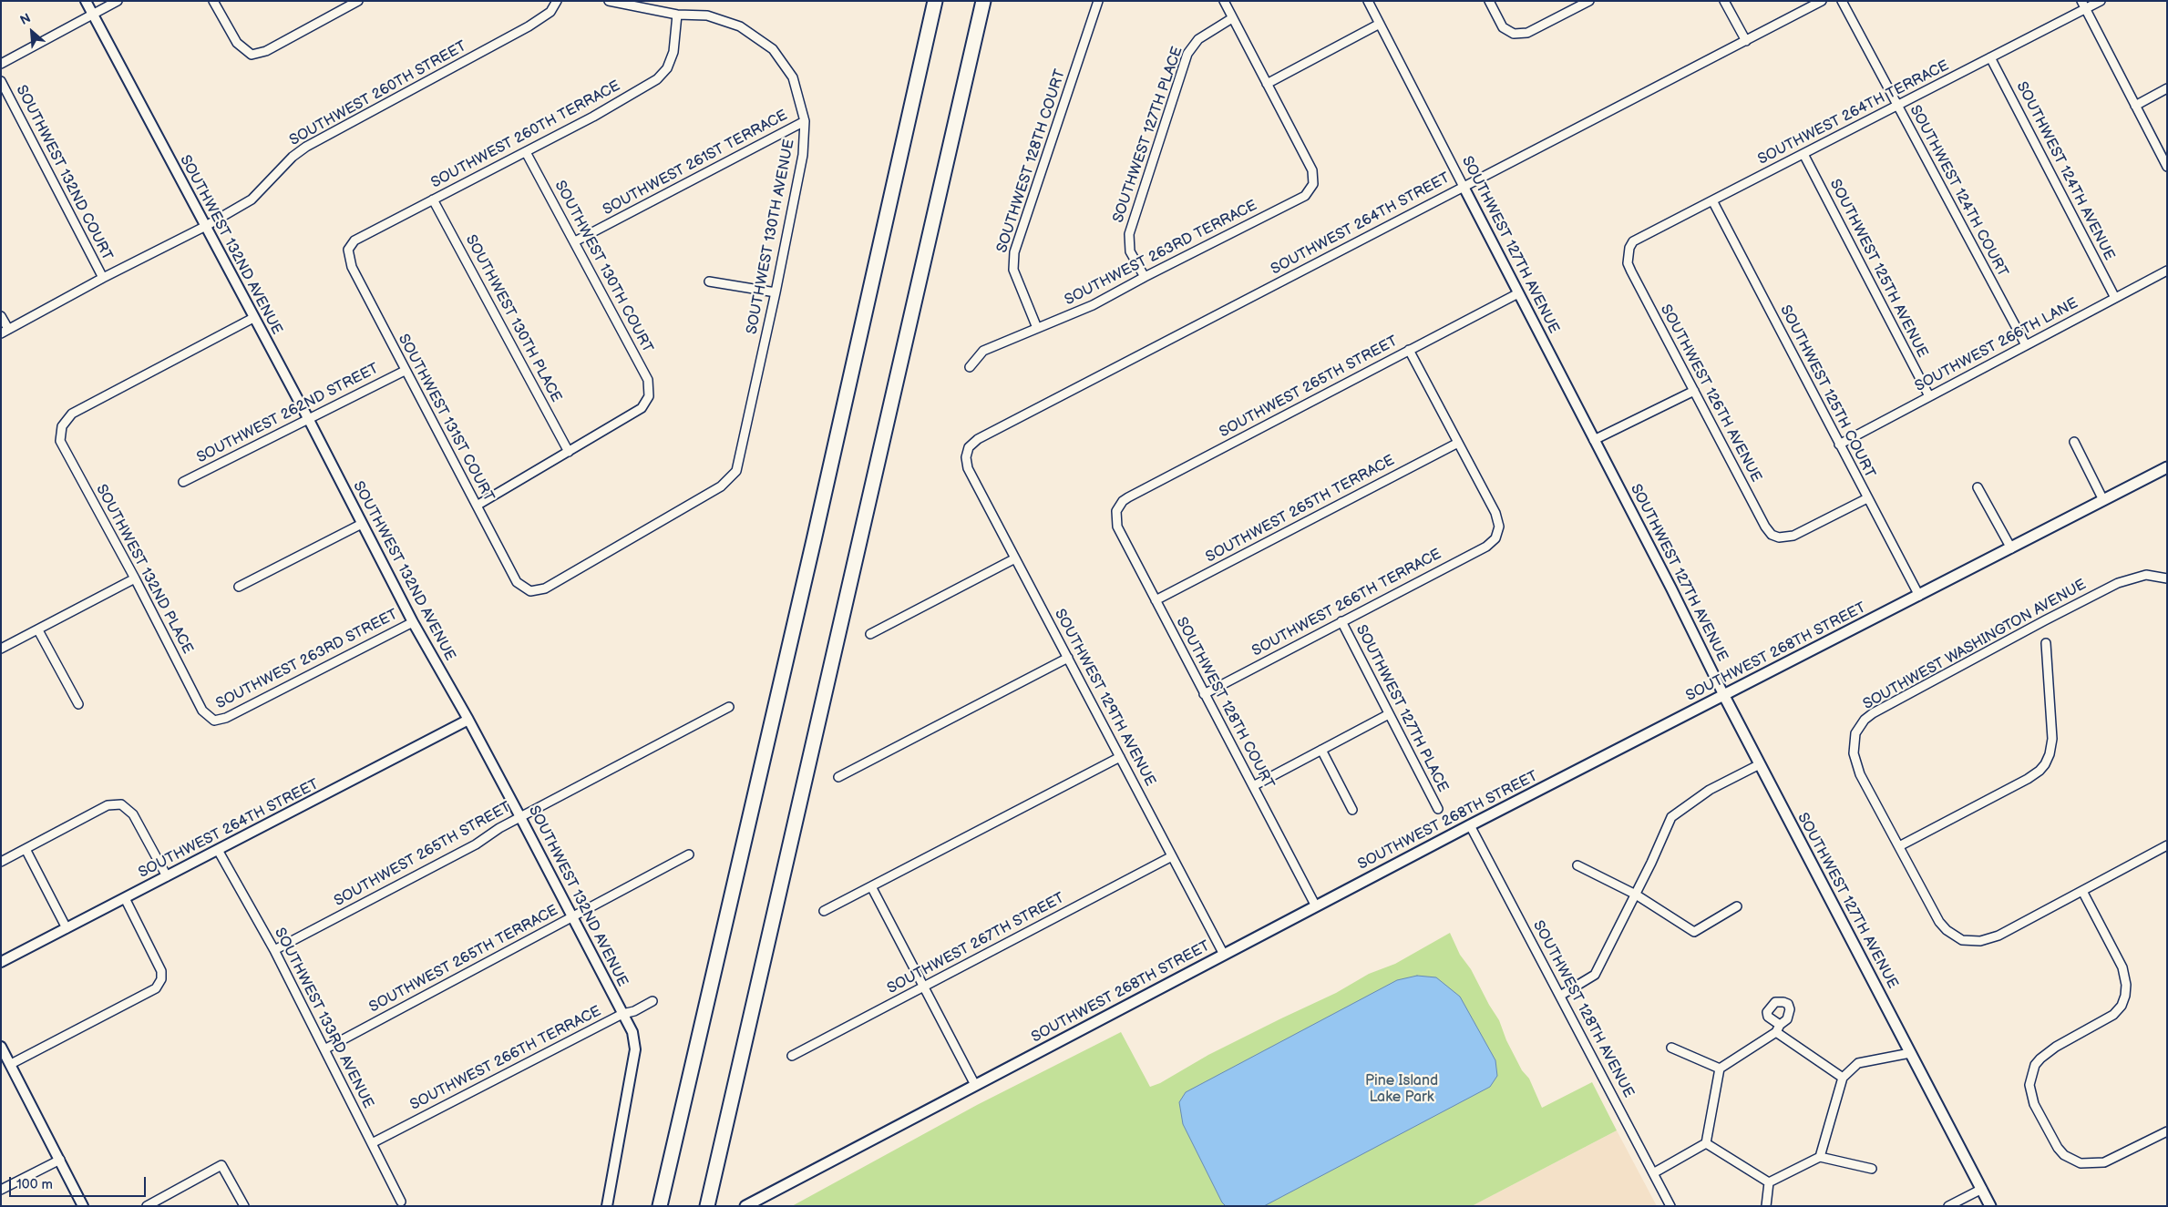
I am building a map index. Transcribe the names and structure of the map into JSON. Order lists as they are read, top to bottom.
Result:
{
  "streets": {
    "main road": ["SOUTHWEST 127TH AVENUE", "SOUTHWEST 268TH STREET"],
    "street": [
      "SOUTHWEST 260TH STREET",
      "SOUTHWEST 264TH TERRACE",
      "SOUTHWEST 260TH TERRACE",
      "SOUTHWEST 127TH PLACE",
      "SOUTHWEST 128TH COURT",
      "SOUTHWEST 261ST TERRACE",
      "SOUTHWEST 124TH AVENUE",
      "SOUTHWEST 132ND COURT",
      "SOUTHWEST 124TH COURT",
      "SOUTHWEST 264TH STREET",
      "SOUTHWEST 130TH AVENUE",
      "SOUTHWEST 132ND AVENUE",
      "SOUTHWEST 263RD TERRACE",
      "SOUTHWEST 130TH COURT",
      "SOUTHWEST 125TH AVENUE",
      "SOUTHWEST 130TH PLACE",
      "SOUTHWEST 266TH LANE",
      "SOUTHWEST 265TH STREET",
      "SOUTHWEST 125TH COURT",
      "SOUTHWEST 126TH AVENUE",
      "SOUTHWEST 262ND STREET",
      "SOUTHWEST 131ST COURT",
      "SOUTHWEST 265TH TERRACE",
      "SOUTHWEST 132ND PLACE",
      "SOUTHWEST 266TH TERRACE",
      "SOUTHWEST WASHINGTON AVENUE",
      "SOUTHWEST 263RD STREET",
      "SOUTHWEST 129TH AVENUE",
      "SOUTHWEST 267TH STREET",
      "SOUTHWEST 128TH AVENUE",
      "SOUTHWEST 133RD AVENUE"
    ]
  },
  "crossings": [
    ["SOUTHWEST 260TH STREET", "SOUTHWEST 132ND COURT"],
    ["SOUTHWEST 260TH STREET", "SOUTHWEST 132ND AVENUE"],
    ["SOUTHWEST 264TH TERRACE", "SOUTHWEST 124TH AVENUE"],
    ["SOUTHWEST 264TH TERRACE", "SOUTHWEST 124TH COURT"],
    ["SOUTHWEST 264TH TERRACE", "SOUTHWEST 125TH AVENUE"],
    ["SOUTHWEST 264TH TERRACE", "SOUTHWEST 125TH COURT"],
    ["SOUTHWEST 264TH TERRACE", "SOUTHWEST 126TH AVENUE"],
    ["SOUTHWEST 260TH TERRACE", "SOUTHWEST 130TH AVENUE"],
    ["SOUTHWEST 260TH TERRACE", "SOUTHWEST 130TH COURT"],
    ["SOUTHWEST 260TH TERRACE", "SOUTHWEST 130TH PLACE"],
    ["SOUTHWEST 260TH TERRACE", "SOUTHWEST 131ST COURT"],
    ["SOUTHWEST 127TH PLACE", "SOUTHWEST 263RD TERRACE"],
    ["SOUTHWEST 127TH PLACE", "SOUTHWEST 266TH TERRACE"],
    ["SOUTHWEST 128TH COURT", "SOUTHWEST 263RD TERRACE"],
    ["SOUTHWEST 128TH COURT", "SOUTHWEST 265TH STREET"],
    ["SOUTHWEST 128TH COURT", "SOUTHWEST 265TH TERRACE"],
    ["SOUTHWEST 128TH COURT", "SOUTHWEST 266TH TERRACE"],
    ["SOUTHWEST 128TH COURT", "SOUTHWEST 268TH STREET"],
    ["SOUTHWEST 261ST TERRACE", "SOUTHWEST 130TH AVENUE"],
    ["SOUTHWEST 261ST TERRACE", "SOUTHWEST 130TH COURT"],
    ["SOUTHWEST 124TH AVENUE", "SOUTHWEST 266TH LANE"],
    ["SOUTHWEST 124TH COURT", "SOUTHWEST 266TH LANE"],
    ["SOUTHWEST 264TH STREET", "SOUTHWEST 132ND AVENUE"],
    ["SOUTHWEST 264TH STREET", "SOUTHWEST 127TH AVENUE"],
    ["SOUTHWEST 264TH STREET", "SOUTHWEST 129TH AVENUE"],
    ["SOUTHWEST 264TH STREET", "SOUTHWEST 133RD AVENUE"],
    ["SOUTHWEST 130TH AVENUE", "SOUTHWEST 131ST COURT"],
    ["SOUTHWEST 132ND AVENUE", "SOUTHWEST 265TH STREET"],
    ["SOUTHWEST 132ND AVENUE", "SOUTHWEST 262ND STREET"],
    ["SOUTHWEST 132ND AVENUE", "SOUTHWEST 265TH TERRACE"],
    ["SOUTHWEST 132ND AVENUE", "SOUTHWEST 132ND PLACE"],
    ["SOUTHWEST 132ND AVENUE", "SOUTHWEST 266TH TERRACE"],
    ["SOUTHWEST 132ND AVENUE", "SOUTHWEST 263RD STREET"],
    ["SOUTHWEST 127TH AVENUE", "SOUTHWEST 265TH STREET"],
    ["SOUTHWEST 127TH AVENUE", "SOUTHWEST 268TH STREET"],
    ["SOUTHWEST 130TH COURT", "SOUTHWEST 130TH PLACE"],
    ["SOUTHWEST 125TH AVENUE", "SOUTHWEST 266TH LANE"],
    ["SOUTHWEST 266TH LANE", "SOUTHWEST 125TH COURT"],
    ["SOUTHWEST 265TH STREET", "SOUTHWEST 133RD AVENUE"],
    ["SOUTHWEST 125TH COURT", "SOUTHWEST 126TH AVENUE"],
    ["SOUTHWEST 125TH COURT", "SOUTHWEST 268TH STREET"],
    ["SOUTHWEST 262ND STREET", "SOUTHWEST 131ST COURT"],
    ["SOUTHWEST 265TH TERRACE", "SOUTHWEST 266TH TERRACE"],
    ["SOUTHWEST 265TH TERRACE", "SOUTHWEST 133RD AVENUE"],
    ["SOUTHWEST 132ND PLACE", "SOUTHWEST 263RD STREET"],
    ["SOUTHWEST 266TH TERRACE", "SOUTHWEST 133RD AVENUE"],
    ["SOUTHWEST 268TH STREET", "SOUTHWEST 129TH AVENUE"],
    ["SOUTHWEST 268TH STREET", "SOUTHWEST 128TH AVENUE"],
    ["SOUTHWEST 129TH AVENUE", "SOUTHWEST 267TH STREET"]
  ],
  "parks": ["Pine Island Lake Park"],
  "scale_bar": "100 m",
  "north": "top left"
}
